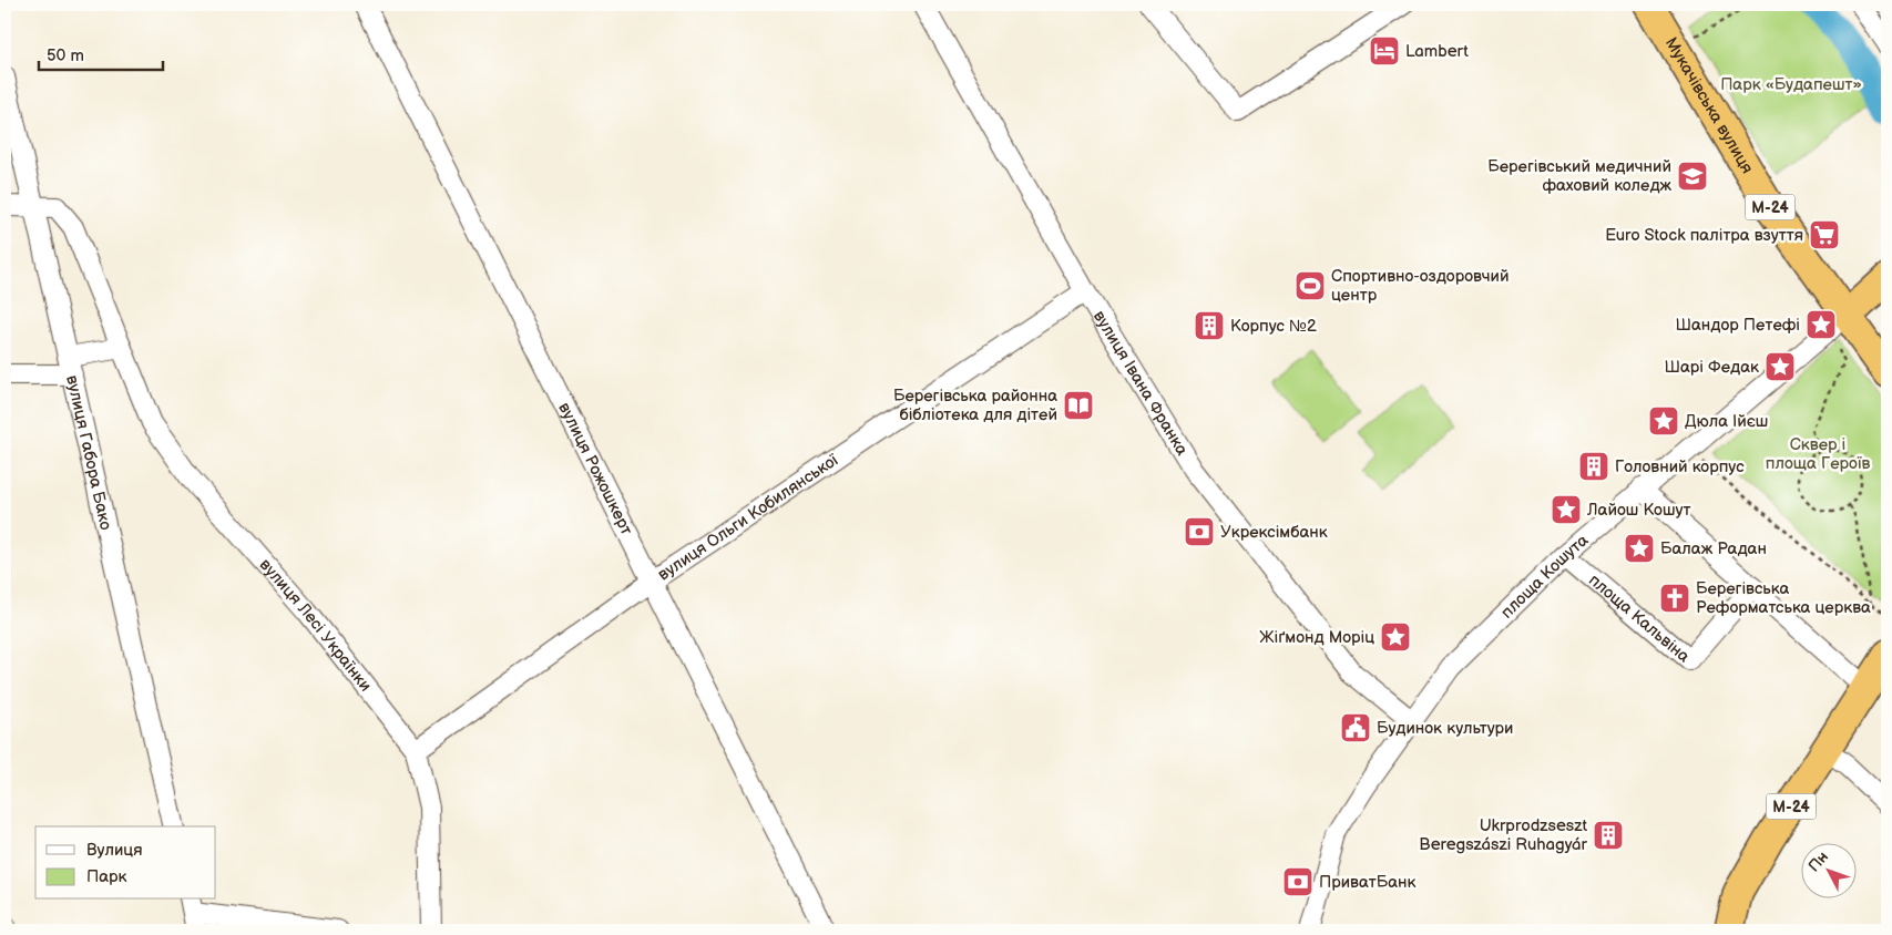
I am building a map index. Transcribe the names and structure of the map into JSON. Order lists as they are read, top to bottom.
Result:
{
  "streets": {
    "highway": ["Мукачівська вулиця", "М-24"],
    "street": [
      "вулиця Івана Франка",
      "вулиця Габора Бако",
      "вулиця Рожошкерт",
      "вулиця Ольги Кобилянської",
      "площа Кошута",
      "площа Кальвіна",
      "вулиця Лесі Українки"
    ]
  },
  "crossings": [
    ["Мукачівська вулиця", "М-24"],
    ["Мукачівська вулиця", "площа Кошута"],
    ["М-24", "площа Кошута"],
    ["вулиця Івана Франка", "вулиця Ольги Кобилянської"],
    ["вулиця Івана Франка", "площа Кошута"],
    ["вулиця Габора Бако", "вулиця Лесі Українки"],
    ["вулиця Рожошкерт", "вулиця Ольги Кобилянської"],
    ["вулиця Ольги Кобилянської", "вулиця Лесі Українки"],
    ["площа Кошута", "площа Кальвіна"]
  ],
  "parks": ["Парк «Будапешт»", "Сквер і площа Героїв"],
  "places": {
    "hotel": ["Lambert"],
    "school or university": ["Берегівський медичний фаховий коледж"],
    "supermarket": ["Euro Stock палітра взуття"],
    "sports": ["Спортивно-оздоровчий центр"],
    "place": [
      "Шандор Петефі",
      "Шарі Федак",
      "Дюла Ійєш",
      "Лайош Кошут",
      "Балаж Радан",
      "Жіґмонд Моріц"
    ],
    "building": ["Корпус №2", "Головний корпус", "Ukrprodzseszt Beregszászi Ruhagyár"],
    "library": ["Берегівська районна бібліотека для дітей"],
    "bank": ["Укрексімбанк", "ПриватБанк"],
    "church": ["Берегівська Реформатська церква"],
    "public building": ["Будинок культури"]
  },
  "legend": ["Вулиця", "Парк"],
  "scale_bar": "50 m",
  "north": "top left"
}
